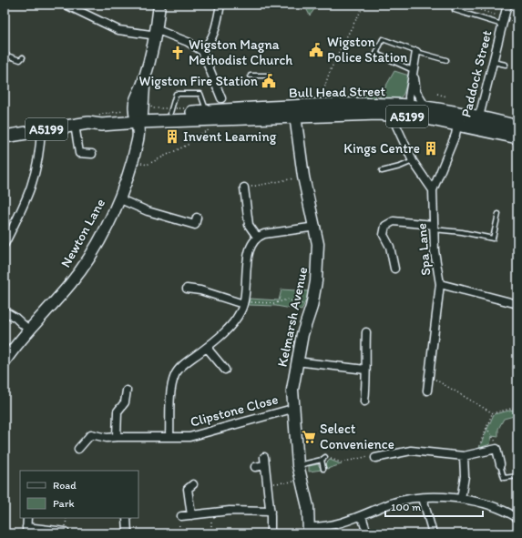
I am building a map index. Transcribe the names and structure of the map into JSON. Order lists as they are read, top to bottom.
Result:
{
  "streets": {
    "main road": ["Bull Head Street", "A5199"],
    "street": [
      "Paddock Street",
      "Newton Lane",
      "Spa Lane",
      "Kelmarsh Avenue",
      "Clipstone Close"
    ]
  },
  "crossings": [
    ["Paddock Street", "Bull Head Street"],
    ["Bull Head Street", "A5199"],
    ["Bull Head Street", "Newton Lane"],
    ["Bull Head Street", "Kelmarsh Avenue"],
    ["A5199", "Newton Lane"],
    ["Kelmarsh Avenue", "Clipstone Close"]
  ],
  "places": {
    "public building": ["Wigston Police Station", "Wigston Fire Station"],
    "church": ["Wigston Magna Methodist Church"],
    "building": ["Invent Learning", "Kings Centre"],
    "supermarket": ["Select Convenience"]
  },
  "legend": ["Road", "Park"],
  "scale_bar": "100 m"
}
